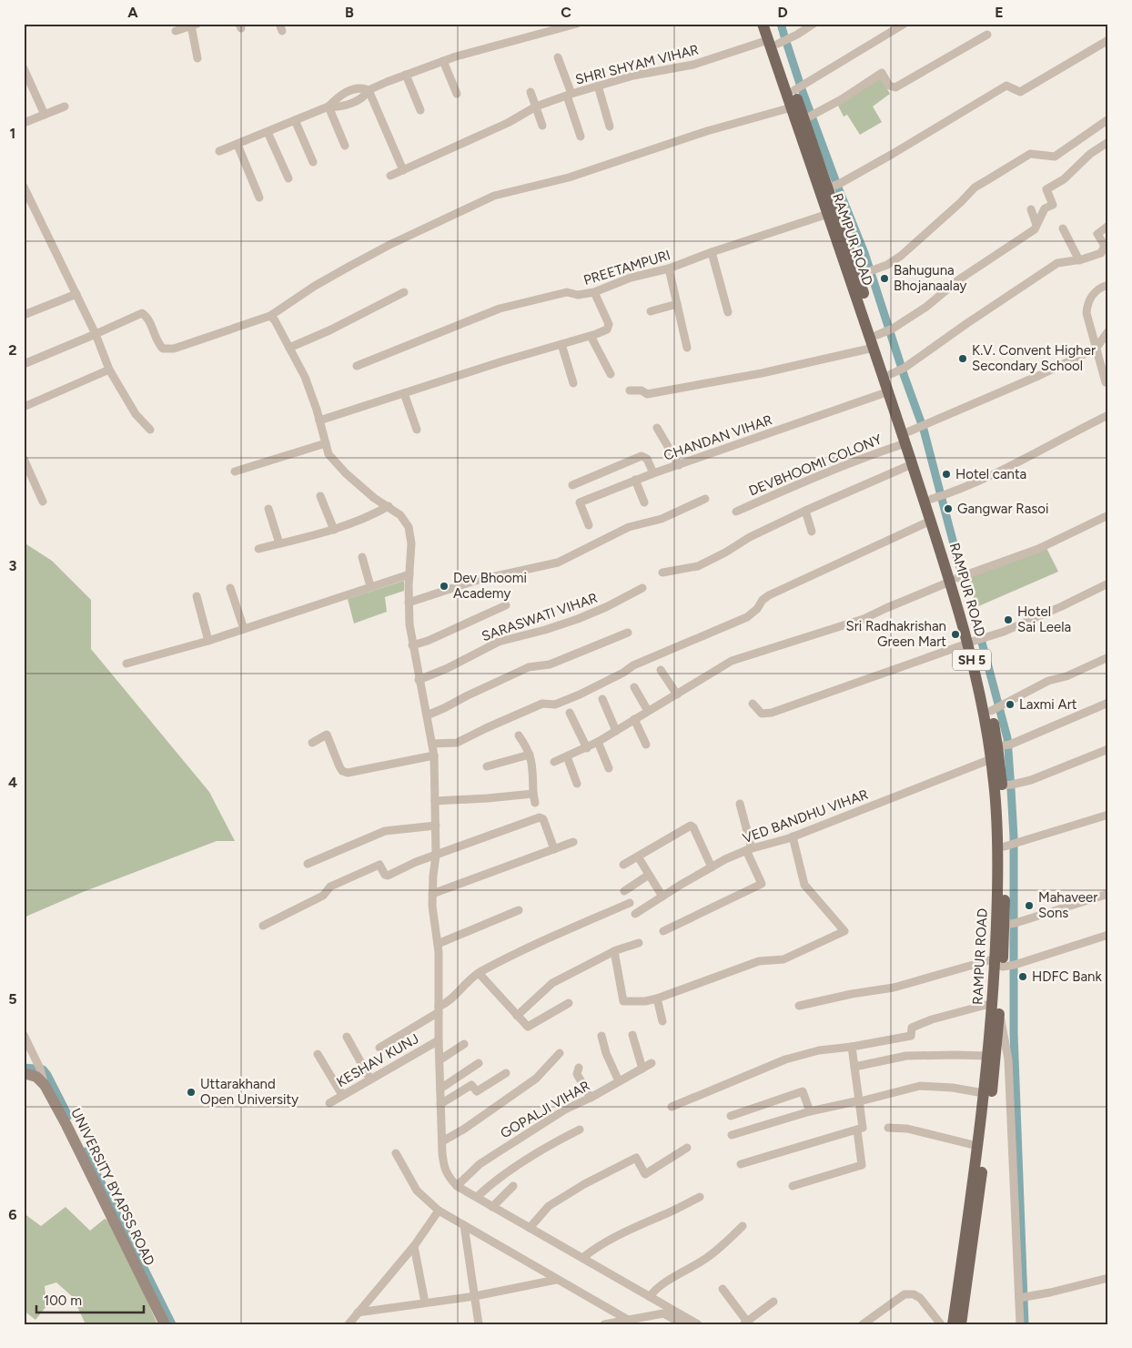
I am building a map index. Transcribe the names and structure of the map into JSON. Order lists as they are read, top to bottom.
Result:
{
  "streets": {
    "main road": ["RAMPUR ROAD", "SH 5", "UNIVERSITY BYAPSS ROAD"],
    "street": [
      "SHRI SHYAM VIHAR",
      "PREETAMPURI",
      "CHANDAN VIHAR",
      "DEVBHOOMI COLONY",
      "SARASWATI VIHAR",
      "VED BANDHU VIHAR",
      "KESHAV KUNJ",
      "GOPALJI VIHAR"
    ]
  },
  "crossings": [
    ["SHRI SHYAM VIHAR", "RAMPUR ROAD"],
    ["RAMPUR ROAD", "PREETAMPURI"],
    ["RAMPUR ROAD", "CHANDAN VIHAR"],
    ["RAMPUR ROAD", "DEVBHOOMI COLONY"],
    ["RAMPUR ROAD", "VED BANDHU VIHAR"]
  ],
  "places": [
    "Bahuguna Bhojanaalay",
    "K.V. Convent Higher Secondary School",
    "Hotel canta",
    "Gangwar Rasoi",
    "Dev Bhoomi Academy",
    "Hotel Sai Leela",
    "Sri Radhakrishan Green Mart",
    "Laxmi Art",
    "Mahaveer Sons",
    "HDFC Bank",
    "Uttarakhand Open University"
  ],
  "scale_bar": "100 m",
  "grid": {
    "columns": [
      "A",
      "B",
      "C",
      "D",
      "E"
    ],
    "rows": [
      "1",
      "2",
      "3",
      "4",
      "5",
      "6"
    ]
  }
}
